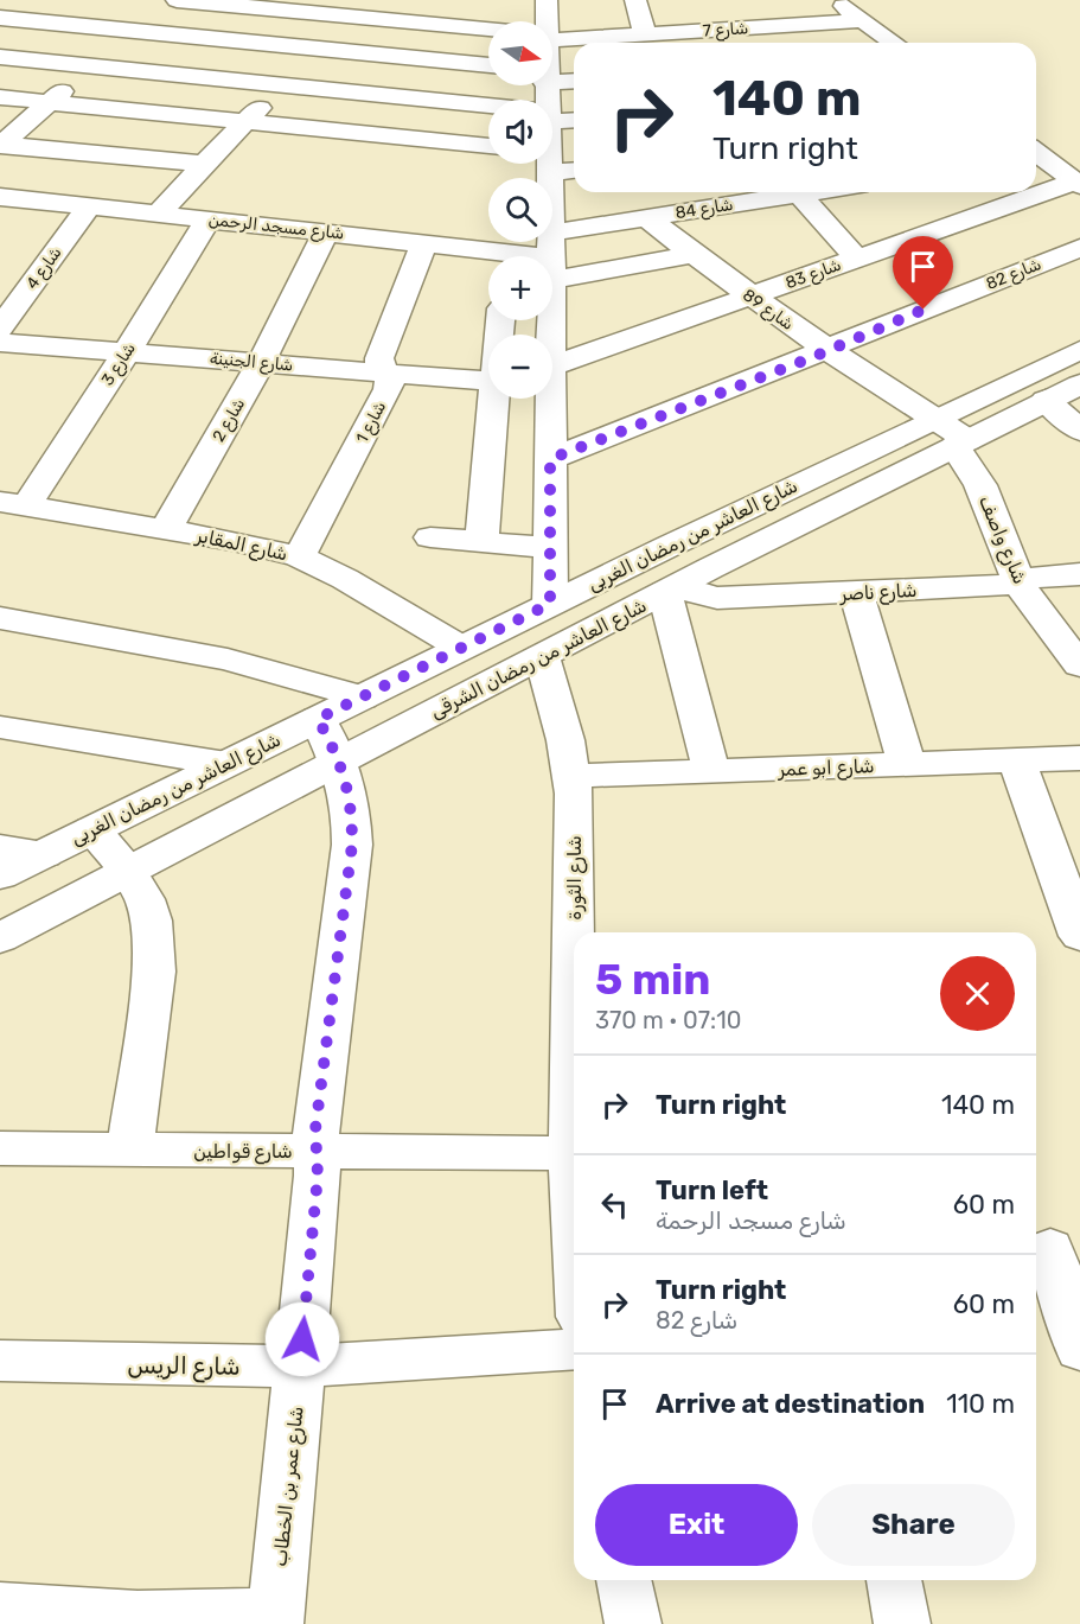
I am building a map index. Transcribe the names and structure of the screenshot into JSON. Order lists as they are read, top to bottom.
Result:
{
  "streets": {
    "street": [
      "شارع 7",
      "شارع 84",
      "شارع مسجد الرحمن",
      "شارع 4",
      "شارع 83",
      "شارع 82",
      "شارع 89",
      "شارع الجنينة",
      "شارع 3",
      "شارع 2",
      "شارع 1",
      "شارع العاشر من رمضان الغربى",
      "شارع واصف",
      "شارع المقابر",
      "شارع ناصر",
      "شارع العاشر من رمضان الشرقى",
      "شارع ابو عمر",
      "شارع الثورة",
      "شارع قواطين",
      "شارع الريس",
      "شارع عمر بن الخطاب"
    ]
  },
  "crossings": [
    ["شارع 84", "شارع 89"],
    ["شارع مسجد الرحمن", "شارع 4"],
    ["شارع مسجد الرحمن", "شارع 3"],
    ["شارع مسجد الرحمن", "شارع 2"],
    ["شارع مسجد الرحمن", "شارع 1"],
    ["شارع 83", "شارع 89"],
    ["شارع 82", "شارع 89"],
    ["شارع 89", "شارع العاشر من رمضان الغربى"],
    ["شارع 89", "شارع واصف"],
    ["شارع 89", "شارع العاشر من رمضان الشرقى"],
    ["شارع الجنينة", "شارع 3"],
    ["شارع الجنينة", "شارع 2"],
    ["شارع الجنينة", "شارع 1"],
    ["شارع 3", "شارع المقابر"],
    ["شارع 2", "شارع المقابر"],
    ["شارع 1", "شارع المقابر"],
    ["شارع العاشر من رمضان الغربى", "شارع واصف"],
    ["شارع العاشر من رمضان الغربى", "شارع المقابر"],
    ["شارع العاشر من رمضان الغربى", "شارع العاشر من رمضان الشرقى"],
    ["شارع العاشر من رمضان الغربى", "شارع عمر بن الخطاب"],
    ["شارع واصف", "شارع ناصر"],
    ["شارع واصف", "شارع العاشر من رمضان الشرقى"],
    ["شارع المقابر", "شارع العاشر من رمضان الشرقى"],
    ["شارع ناصر", "شارع العاشر من رمضان الشرقى"],
    ["شارع العاشر من رمضان الشرقى", "شارع الثورة"],
    ["شارع العاشر من رمضان الشرقى", "شارع عمر بن الخطاب"],
    ["شارع ابو عمر", "شارع الثورة"],
    ["شارع الثورة", "شارع قواطين"],
    ["شارع قواطين", "شارع عمر بن الخطاب"],
    ["شارع الريس", "شارع عمر بن الخطاب"]
  ],
  "north": "right",
  "page": {
    "map_buttons": ["+", "−"],
    "turn": ["140 m", "Turn right"],
    "heading": ["5 min", "370 m · 07:10"],
    "list": [
      {
        "name": "Turn right",
        "value": "140 m"
      },
      {
        "name": "Turn left",
        "note": "شارع مسجد الرحمة",
        "value": "60 m"
      },
      {
        "name": "Turn right",
        "note": "شارع 82",
        "value": "60 m"
      },
      {
        "name": "Arrive at destination",
        "value": "110 m"
      }
    ],
    "buttons": ["Exit", "Share"]
  }
}
